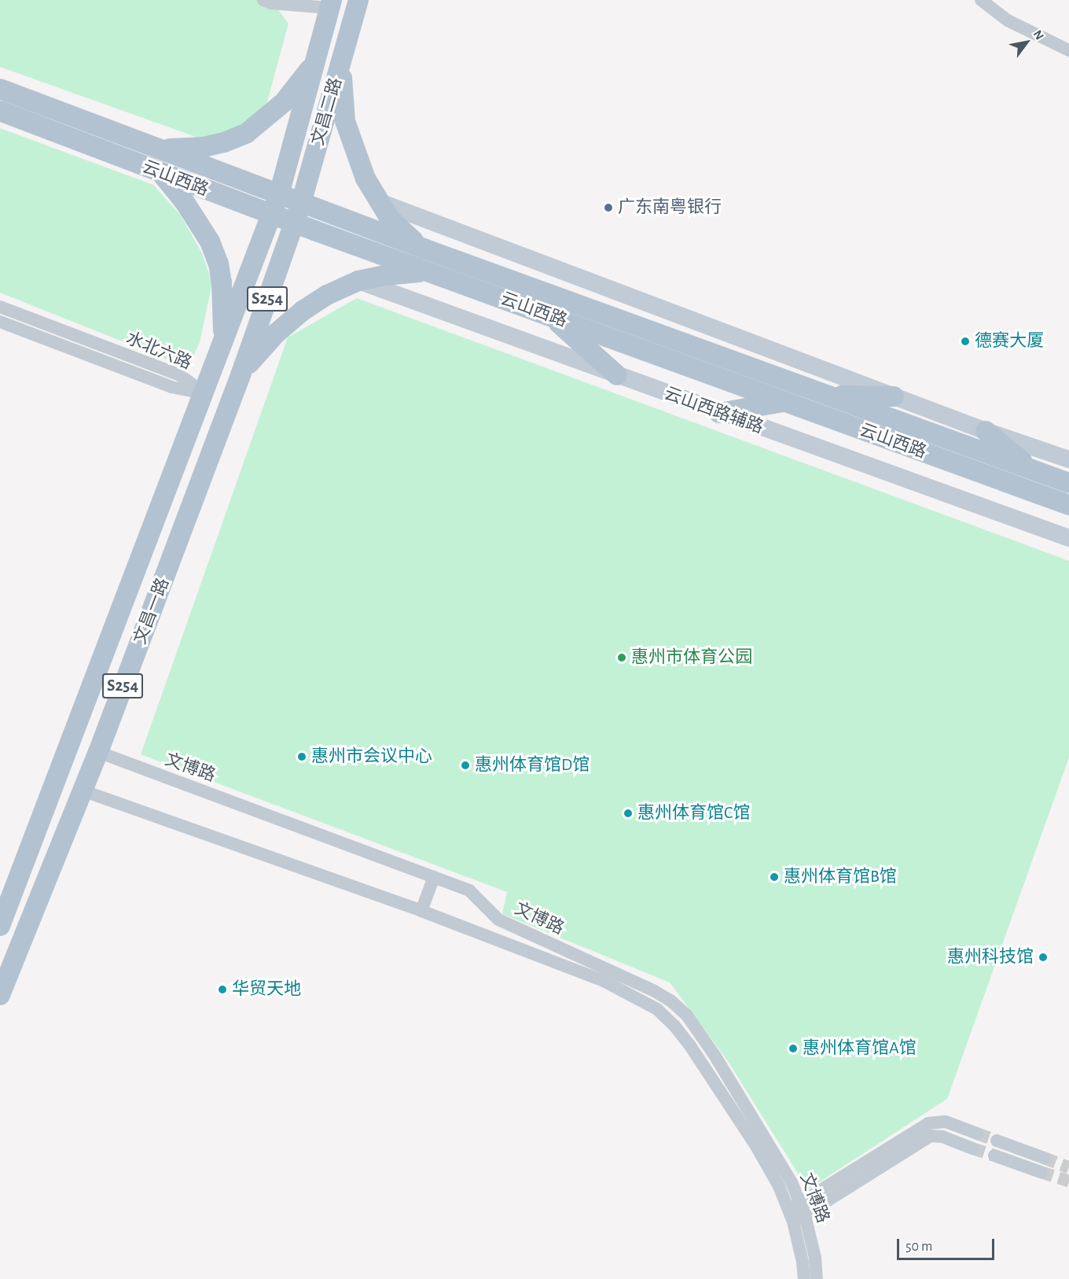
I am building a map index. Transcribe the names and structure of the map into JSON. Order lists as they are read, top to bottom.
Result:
{
  "streets": {
    "main road": [
      "文昌二路",
      "云山西路",
      "S254",
      "云山西路辅路",
      "文昌一路"
    ],
    "street": ["水北六路", "文博路"]
  },
  "crossings": [
    ["文昌二路", "云山西路"],
    ["文昌二路", "文昌一路"],
    ["云山西路", "文昌一路"],
    ["水北六路", "文昌一路"],
    ["文昌一路", "文博路"]
  ],
  "places": [
    "广东南粤银行",
    "德赛大厦",
    "惠州市体育公园",
    "惠州市会议中心",
    "惠州体育馆D馆",
    "惠州体育馆C馆",
    "惠州体育馆B馆",
    "惠州科技馆",
    "华贸天地",
    "惠州体育馆A馆"
  ],
  "scale_bar": "50 m",
  "north": "top right"
}
